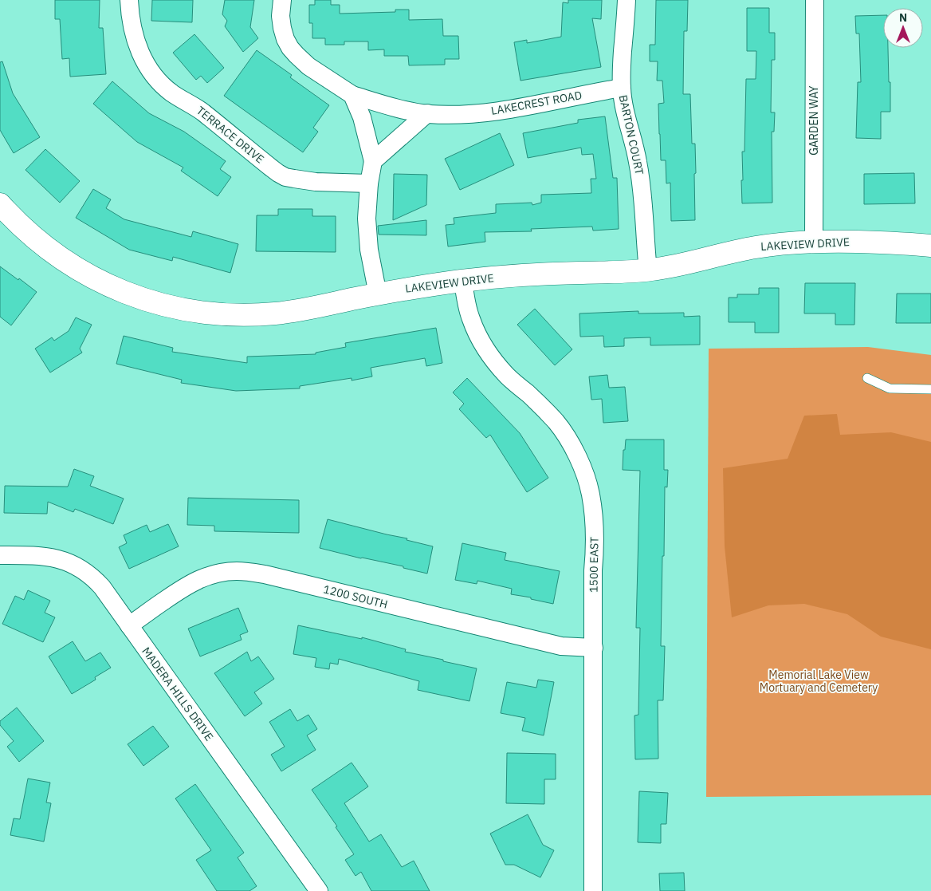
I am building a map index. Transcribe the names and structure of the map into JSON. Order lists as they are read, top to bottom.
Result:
{
  "streets": {
    "street": [
      "LAKECREST ROAD",
      "GARDEN WAY",
      "TERRACE DRIVE",
      "BARTON COURT",
      "LAKEVIEW DRIVE",
      "1500 EAST",
      "1200 SOUTH",
      "MADERA HILLS DRIVE"
    ]
  },
  "crossings": [
    ["LAKECREST ROAD", "BARTON COURT"],
    ["GARDEN WAY", "LAKEVIEW DRIVE"],
    ["BARTON COURT", "LAKEVIEW DRIVE"],
    ["LAKEVIEW DRIVE", "1500 EAST"],
    ["1500 EAST", "1200 SOUTH"],
    ["1200 SOUTH", "MADERA HILLS DRIVE"]
  ],
  "parks": ["Memorial Lake View Mortuary and Cemetery"],
  "north": "top"
}
